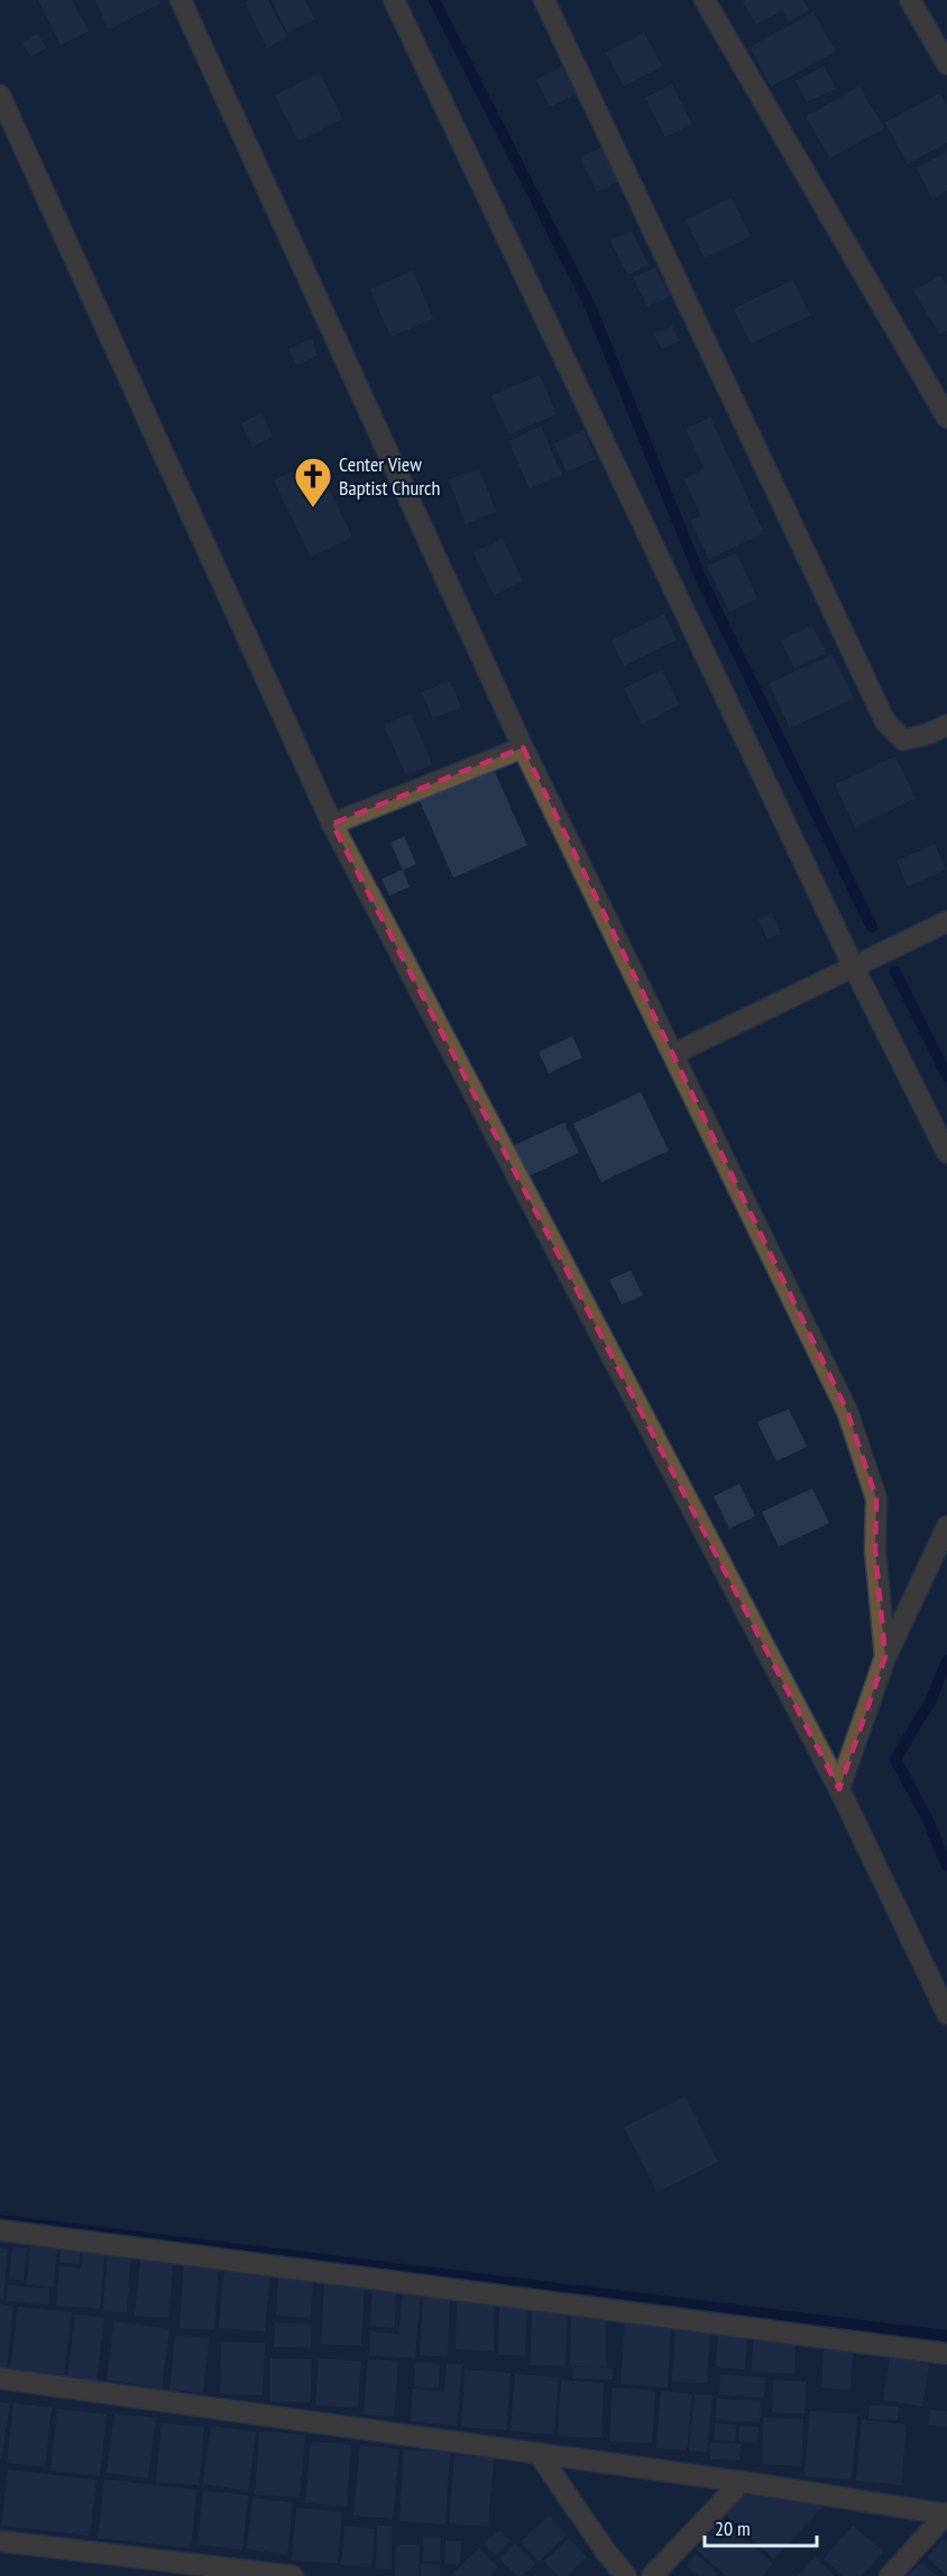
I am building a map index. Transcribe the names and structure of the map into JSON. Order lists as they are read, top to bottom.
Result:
{
  "places": {
    "church": ["Center View Baptist Church"]
  },
  "scale_bar": "20 m"
}
